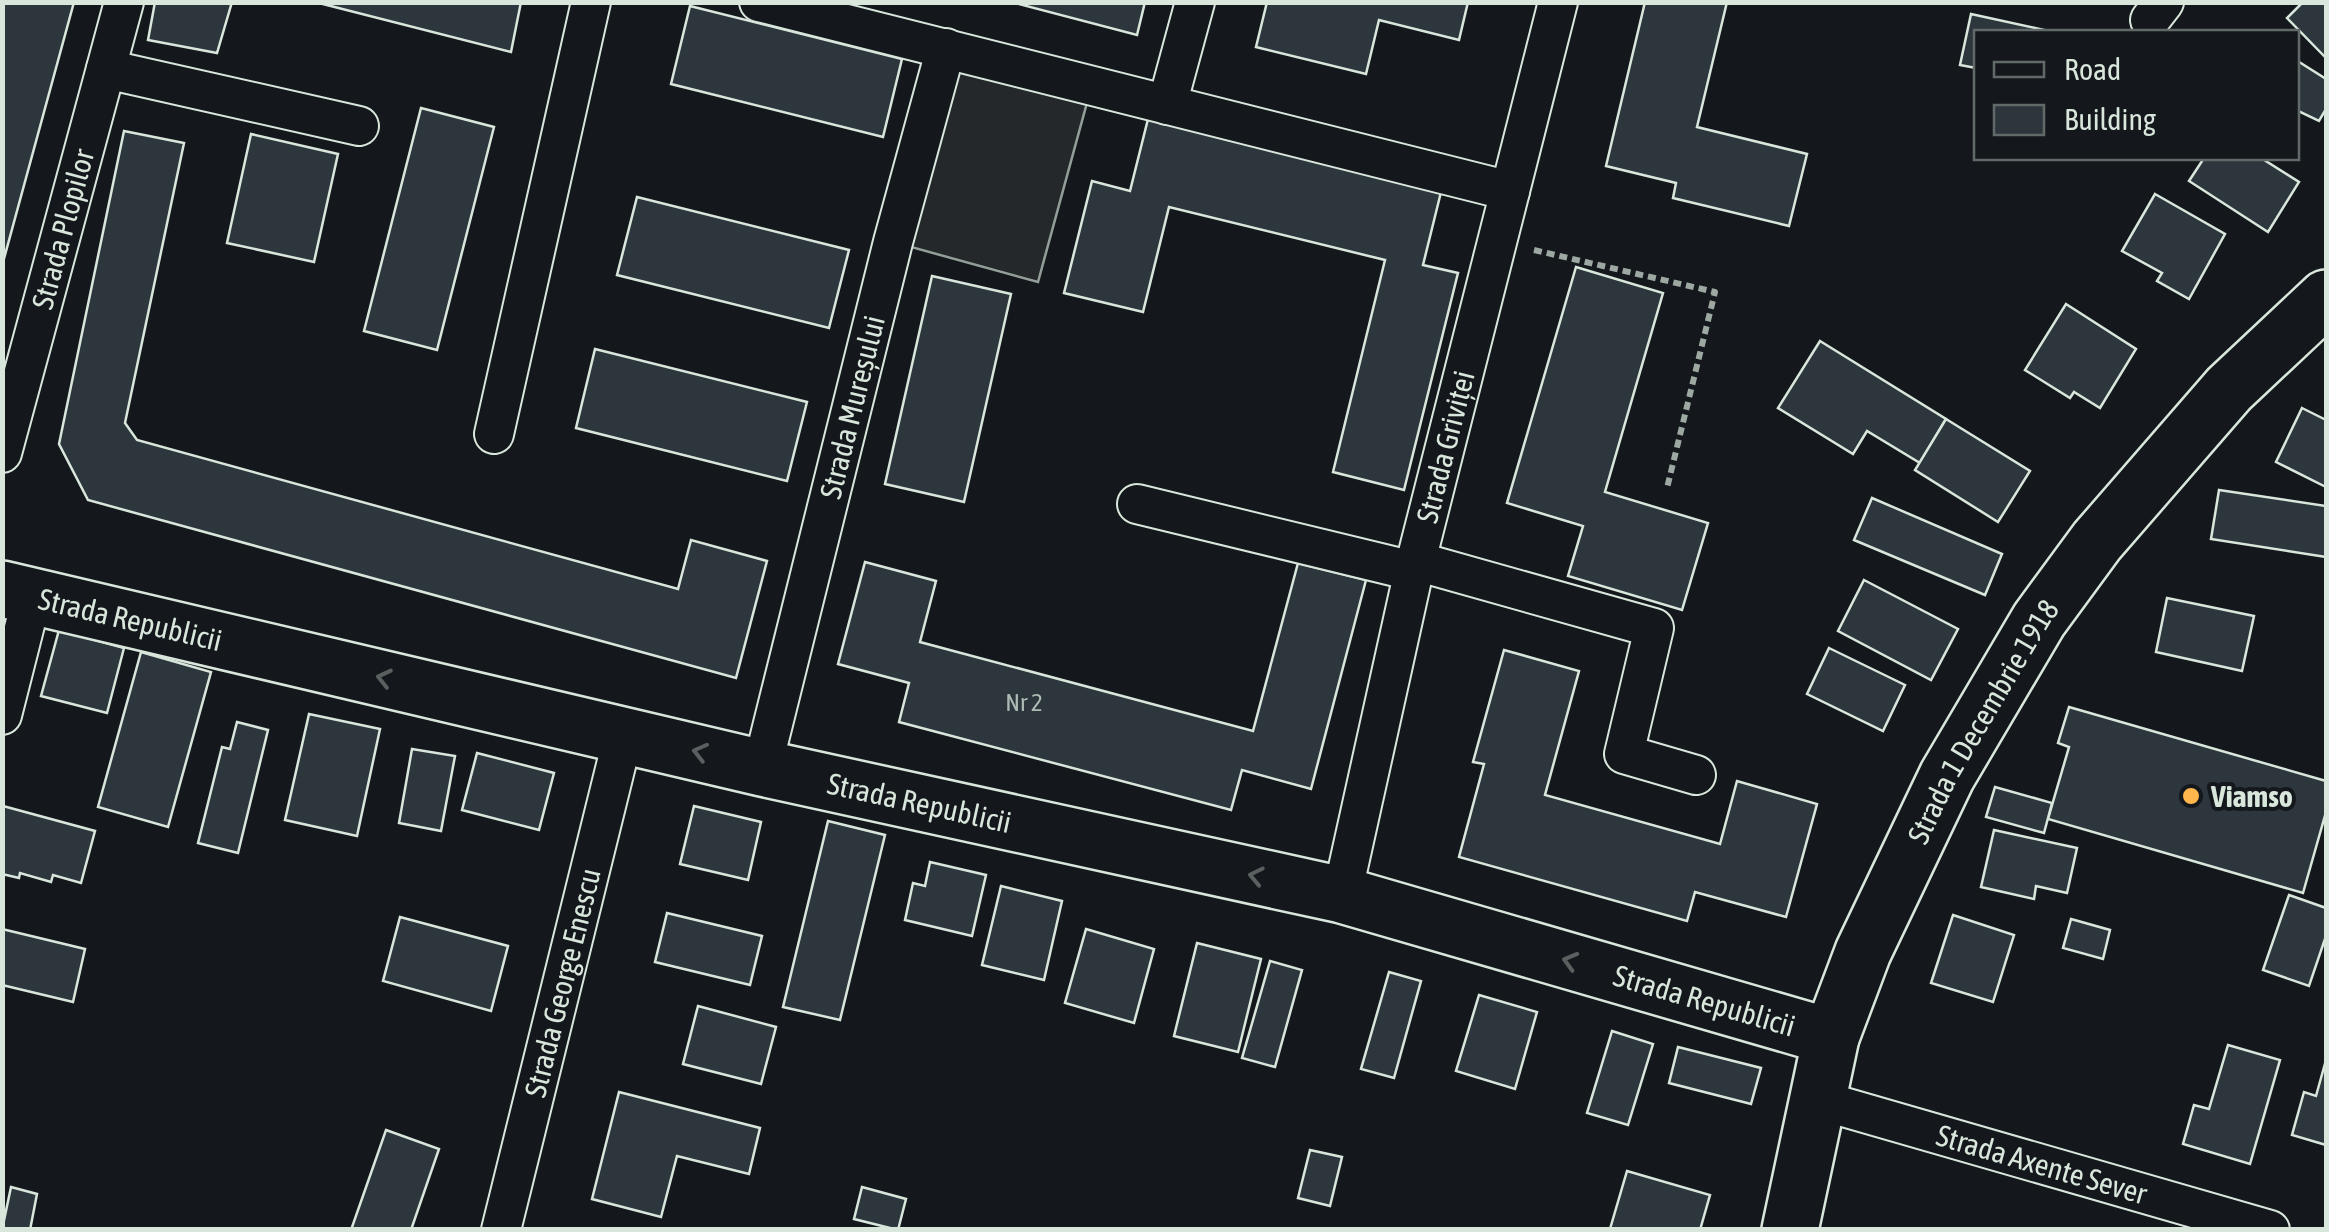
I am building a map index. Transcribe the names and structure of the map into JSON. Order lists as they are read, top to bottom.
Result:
{
  "streets": {
    "street": [
      "Strada Plopilor",
      "Strada Mureșului",
      "Strada Griviței",
      "Strada Republicii",
      "Strada 1 Decembrie 1918",
      "Strada George Enescu",
      "Strada Axente Sever"
    ]
  },
  "crossings": [
    ["Strada Mureșului", "Strada Republicii"],
    ["Strada Griviței", "Strada Republicii"],
    ["Strada Republicii", "Strada 1 Decembrie 1918"],
    ["Strada Republicii", "Strada George Enescu"],
    ["Strada 1 Decembrie 1918", "Strada Axente Sever"]
  ],
  "one_way": ["Strada Republicii"],
  "places": ["Viamso"],
  "house_numbers": ["Nr 2"],
  "legend": ["Road", "Building"]
}
